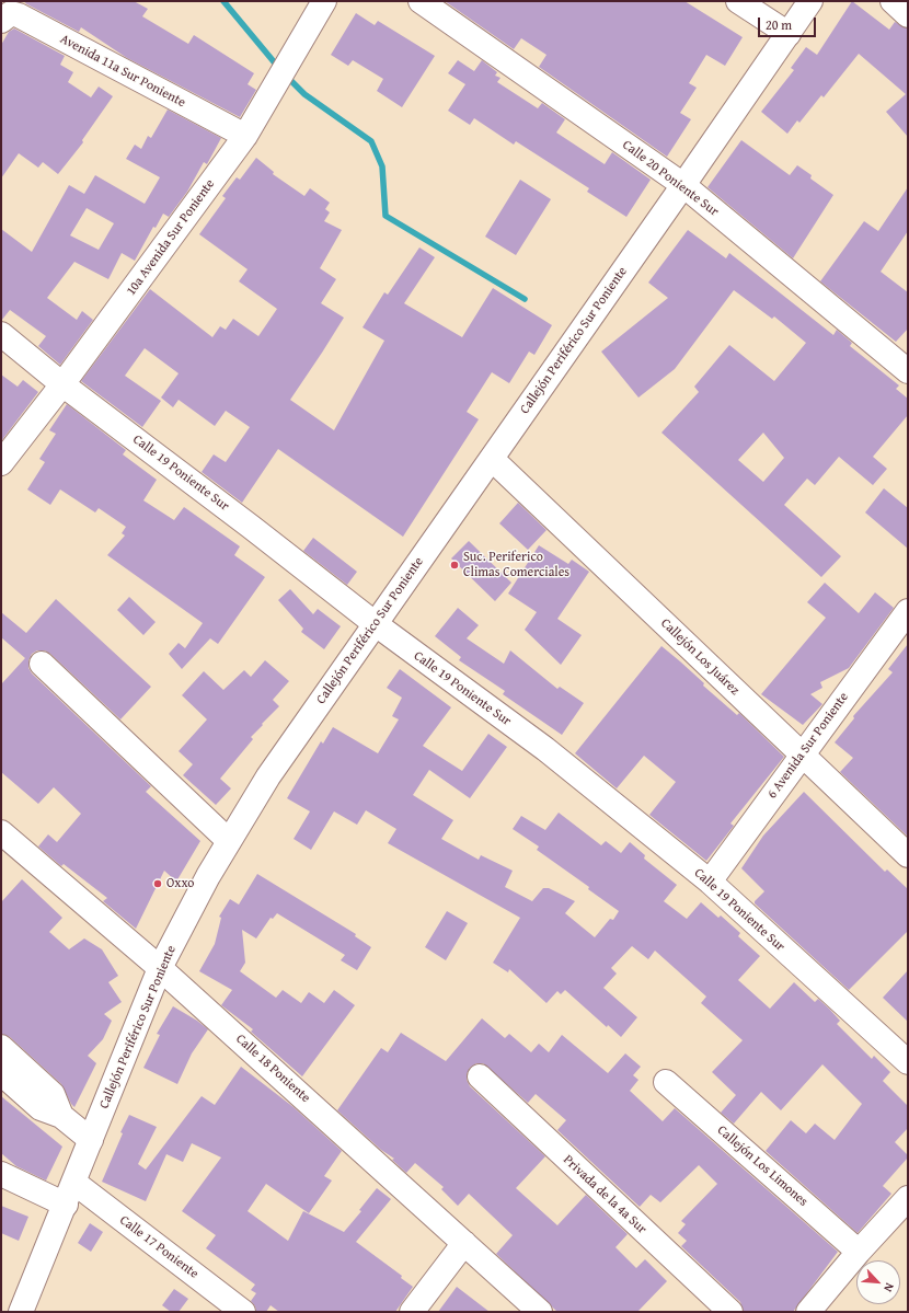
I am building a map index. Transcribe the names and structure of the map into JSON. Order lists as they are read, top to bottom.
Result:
{
  "streets": {
    "street": [
      "Avenida 11a Sur Poniente",
      "Calle 20 Poniente Sur",
      "10a Avenida Sur Poniente",
      "Callejón Periférico Sur Poniente",
      "Calle 19 Poniente Sur",
      "Callejón Los Juárez",
      "6 Avenida Sur Poniente",
      "Calle 18 Poniente",
      "Callejón Los Limones",
      "Privada de la 4a Sur",
      "Calle 17 Poniente"
    ]
  },
  "crossings": [
    ["Avenida 11a Sur Poniente", "10a Avenida Sur Poniente"],
    ["Calle 20 Poniente Sur", "Callejón Periférico Sur Poniente"],
    ["10a Avenida Sur Poniente", "Calle 19 Poniente Sur"],
    ["Callejón Periférico Sur Poniente", "Calle 19 Poniente Sur"],
    ["Callejón Periférico Sur Poniente", "Callejón Los Juárez"],
    ["Callejón Periférico Sur Poniente", "Calle 18 Poniente"],
    ["Callejón Periférico Sur Poniente", "Calle 17 Poniente"],
    ["Calle 19 Poniente Sur", "6 Avenida Sur Poniente"],
    ["Callejón Los Juárez", "6 Avenida Sur Poniente"]
  ],
  "places": ["Suc. Periferico Climas Comerciales", "Oxxo"],
  "scale_bar": "20 m",
  "north": "bottom right"
}
